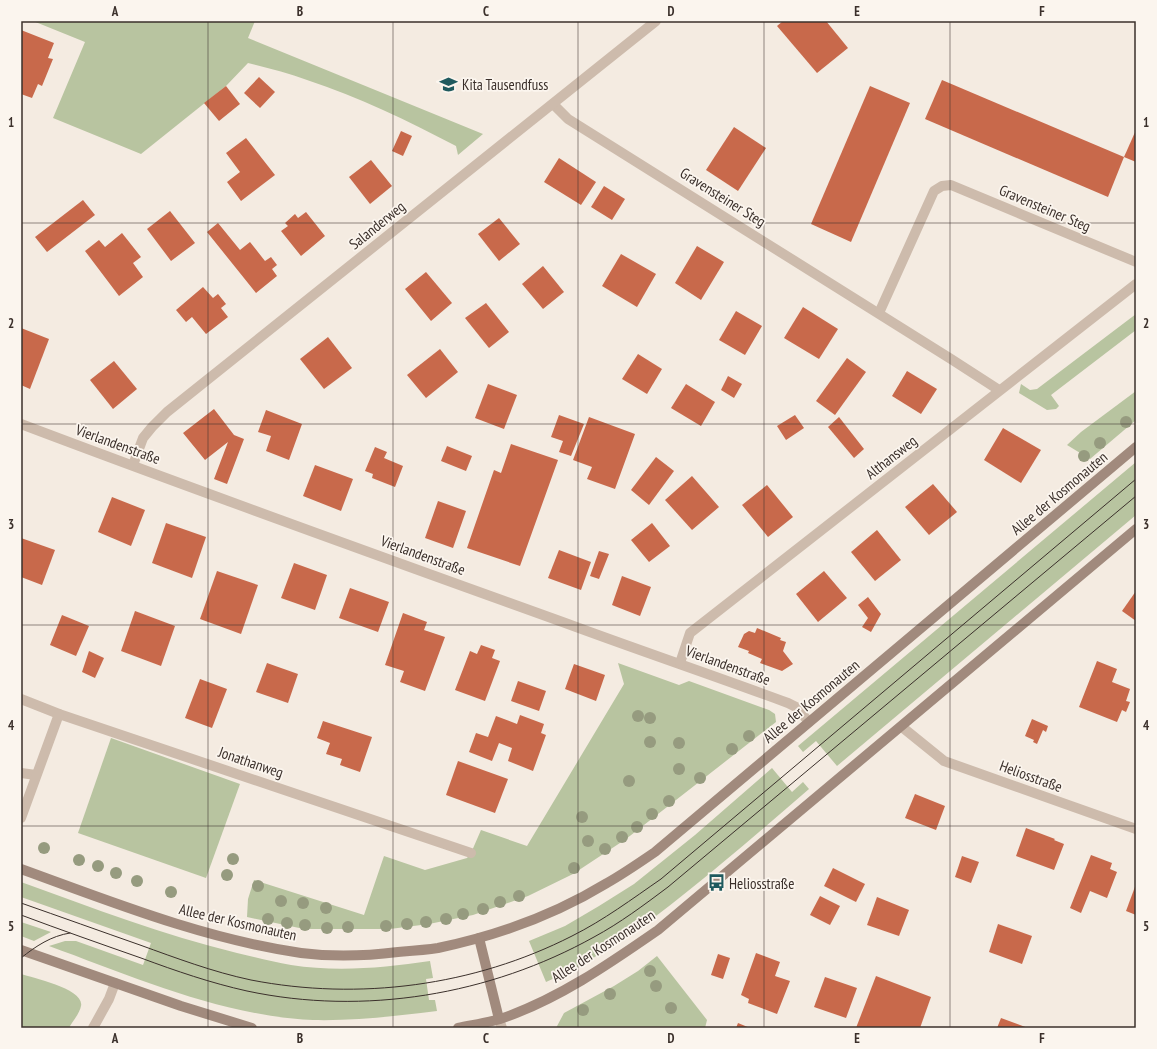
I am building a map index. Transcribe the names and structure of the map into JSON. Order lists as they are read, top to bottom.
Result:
{
  "streets": {
    "main road": ["Allee der Kosmonauten"],
    "street": [
      "Gravensteiner Steg",
      "Salanderweg",
      "Vierlandenstraße",
      "Althansweg",
      "Jonathanweg",
      "Heliosstraße"
    ]
  },
  "crossings": [
    ["Gravensteiner Steg", "Salanderweg"],
    ["Gravensteiner Steg", "Althansweg"],
    ["Salanderweg", "Vierlandenstraße"],
    ["Vierlandenstraße", "Althansweg"],
    ["Vierlandenstraße", "Allee der Kosmonauten"],
    ["Allee der Kosmonauten", "Heliosstraße"]
  ],
  "places": {
    "school or university": ["Kita Tausendfuss"],
    "bus stop": ["Heliosstraße"]
  },
  "grid": {
    "columns": [
      "A",
      "B",
      "C",
      "D",
      "E",
      "F"
    ],
    "rows": [
      "1",
      "2",
      "3",
      "4",
      "5"
    ]
  }
}
